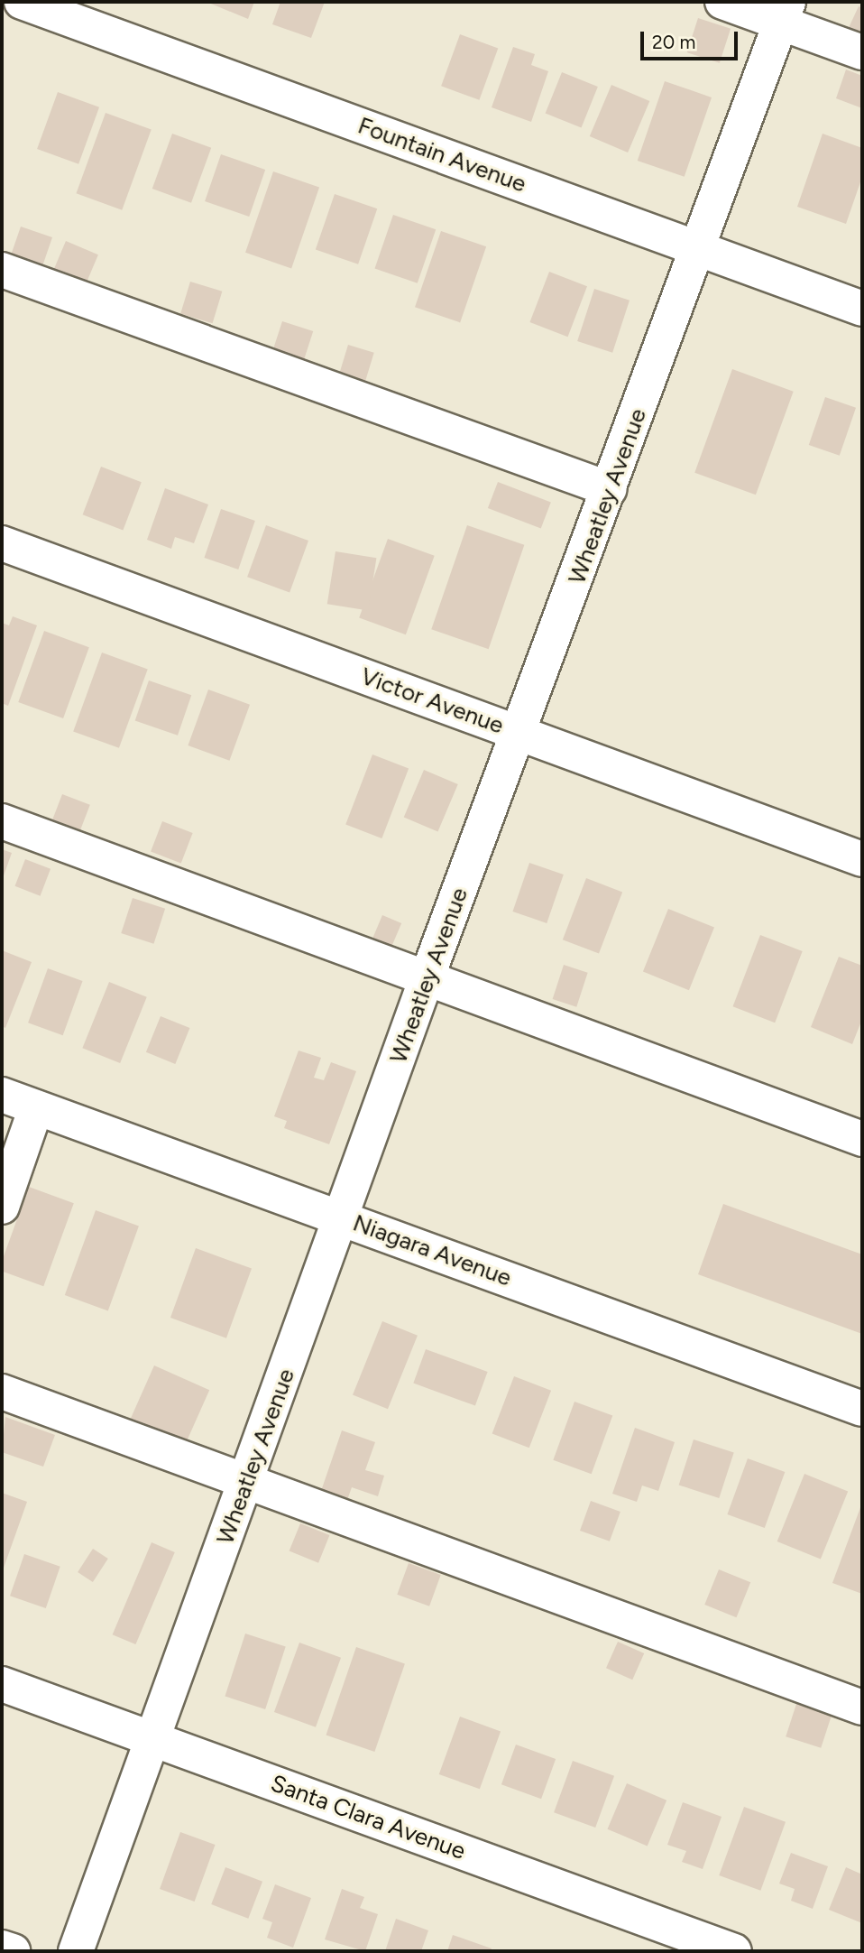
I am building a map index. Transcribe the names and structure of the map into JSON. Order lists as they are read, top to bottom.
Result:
{
  "streets": {
    "street": [
      "Fountain Avenue",
      "Wheatley Avenue",
      "Victor Avenue",
      "Niagara Avenue",
      "Santa Clara Avenue"
    ]
  },
  "crossings": [
    ["Fountain Avenue", "Wheatley Avenue"],
    ["Wheatley Avenue", "Victor Avenue"],
    ["Wheatley Avenue", "Niagara Avenue"],
    ["Wheatley Avenue", "Santa Clara Avenue"]
  ],
  "scale_bar": "20 m"
}
